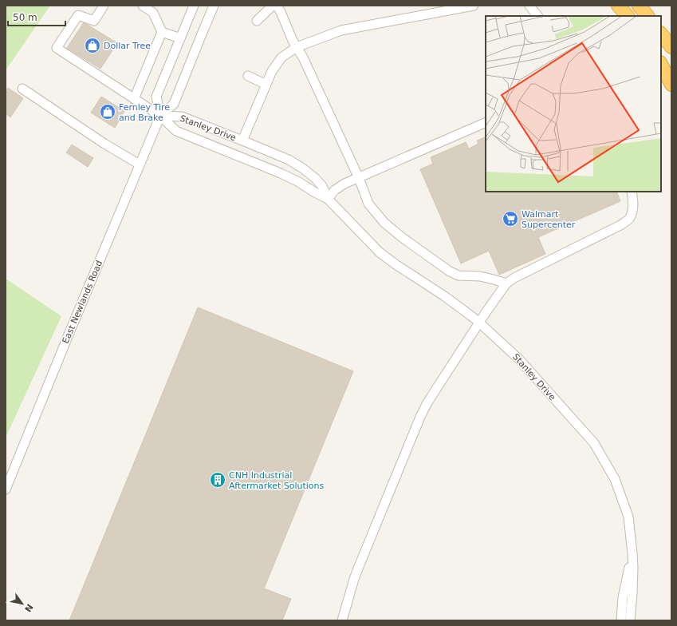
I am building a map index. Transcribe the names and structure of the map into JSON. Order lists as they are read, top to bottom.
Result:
{
  "streets": {
    "street": ["Stanley Drive", "East Newlands Road"]
  },
  "crossings": [
    ["Stanley Drive", "East Newlands Road"]
  ],
  "places": {
    "shop": ["Dollar Tree", "Fernley Tire and Brake"],
    "supermarket": ["Walmart Supercenter"],
    "building": ["CNH Industrial Aftermarket Solutions"]
  },
  "scale_bar": "50 m",
  "north": "bottom right"
}
